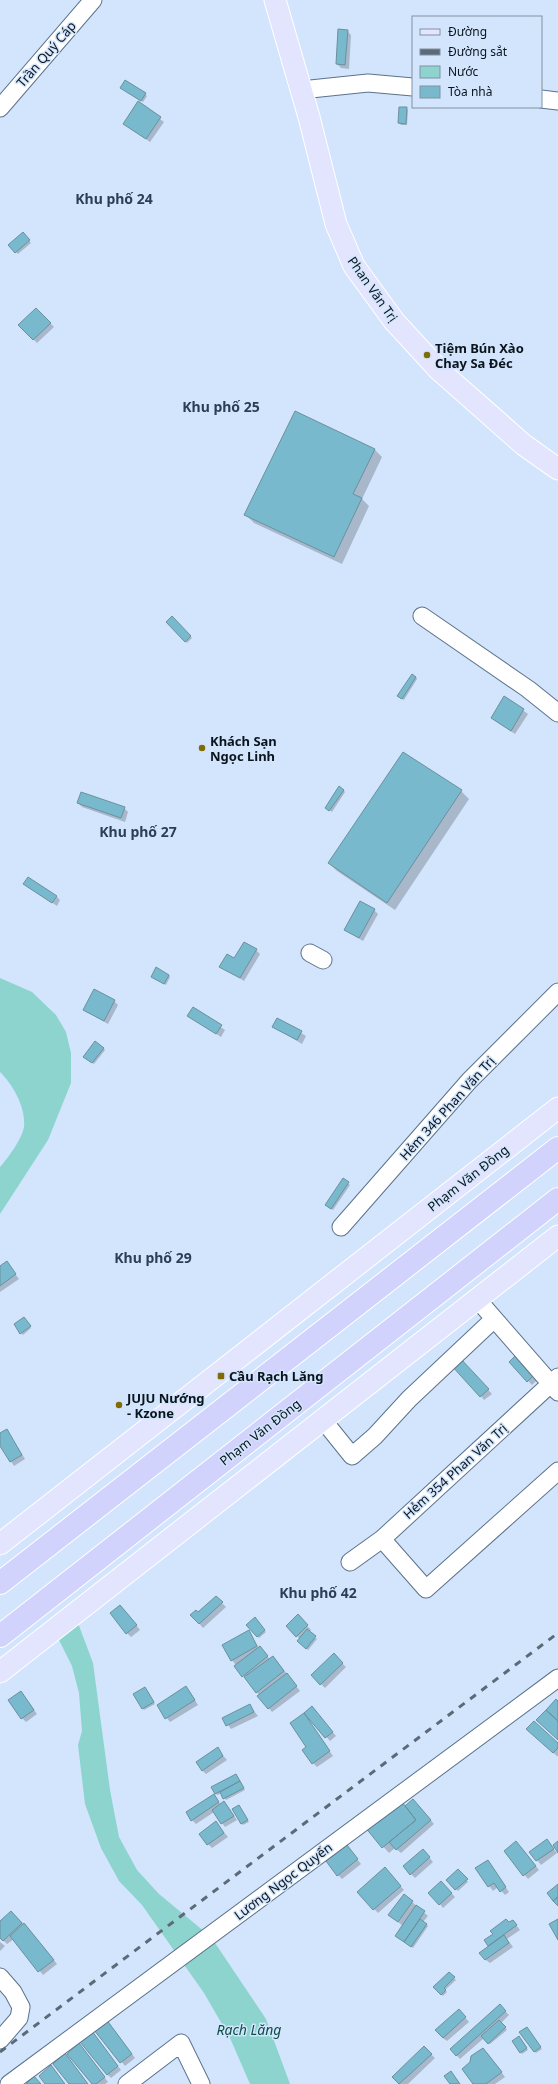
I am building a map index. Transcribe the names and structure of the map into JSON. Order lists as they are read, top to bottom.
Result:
{
  "streets": {
    "highway": ["Phạm Văn Đồng"],
    "main road": ["Phan Văn Trị"],
    "street": [
      "Trần Quý Cáp",
      "Hẻm 346 Phan Văn Trị",
      "Hẻm 354 Phan Văn Trị",
      "Lương Ngọc Quyến"
    ]
  },
  "districts": [
    "Khu phố 24",
    "Khu phố 25",
    "Khu phố 27",
    "Khu phố 29",
    "Khu phố 42"
  ],
  "water": ["Rạch Lăng"],
  "places": {
    "other": ["Tiệm Bún Xào Chay Sa Đéc", "Khách Sạn Ngọc Linh", "JUJU Nướng - Kzone"],
    "transit": ["Cầu Rạch Lăng"]
  },
  "legend": [
    "Đường",
    "Đường sắt",
    "Nước",
    "Tòa nhà"
  ]
}
